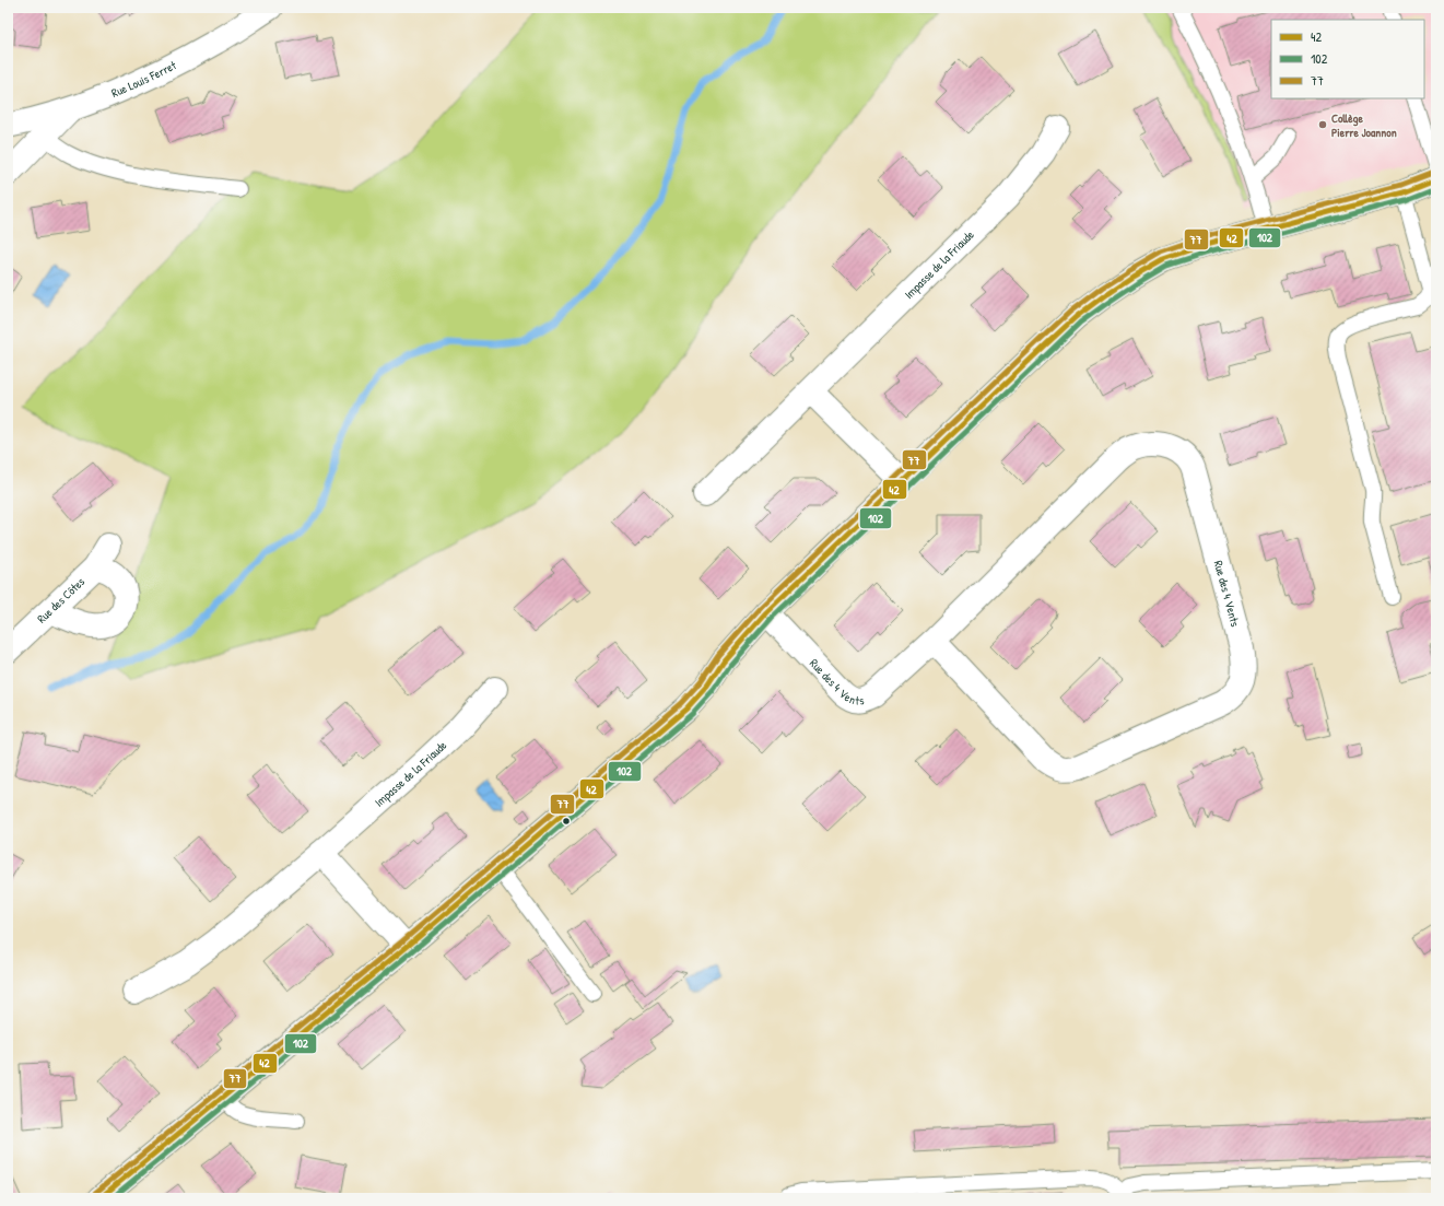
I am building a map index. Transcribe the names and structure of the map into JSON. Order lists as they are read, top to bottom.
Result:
{
  "streets": {
    "street": [
      "Rue Louis Ferret",
      "Impasse de la Friaude",
      "Rue des 4 Vents",
      "Rue des Côtes"
    ]
  },
  "places": ["Collège Pierre Joannon"],
  "lines": ["transit line 77", "transit line 42", "transit line 102"],
  "legend": ["42", "102", "77"]
}
